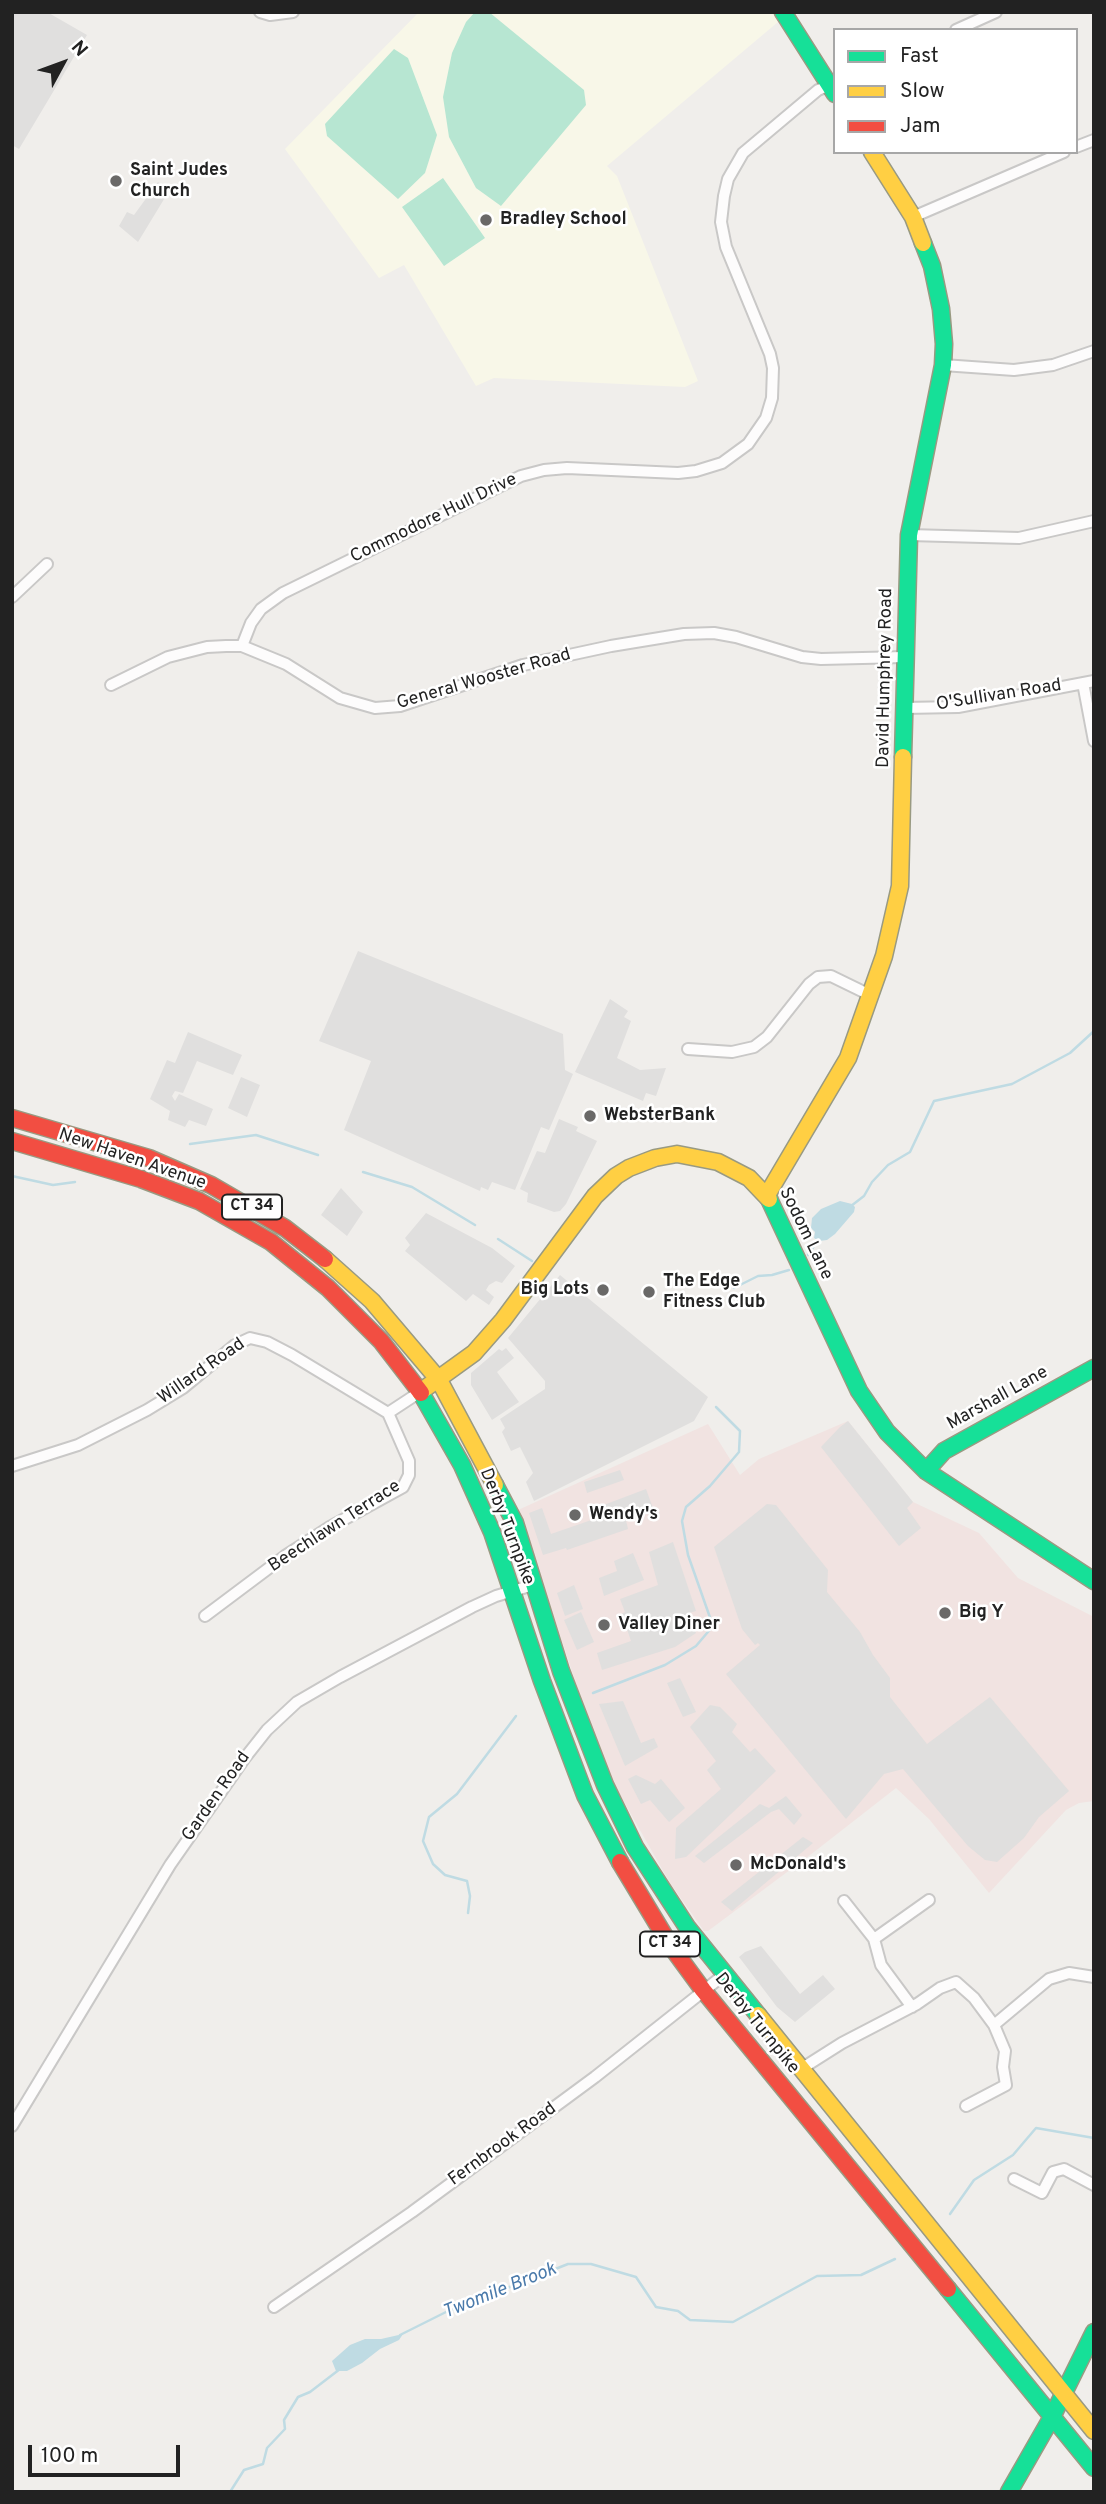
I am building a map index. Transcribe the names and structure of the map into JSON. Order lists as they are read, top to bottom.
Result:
{
  "streets": {
    "main road": [
      "David Humphrey Road",
      "New Haven Avenue",
      "CT 34",
      "Sodom Lane",
      "Marshall Lane",
      "Derby Turnpike"
    ],
    "street": [
      "Commodore Hull Drive",
      "General Wooster Road",
      "O'Sullivan Road",
      "Willard Road",
      "Beechlawn Terrace",
      "Garden Road",
      "Fernbrook Road"
    ]
  },
  "crossings": [
    ["Commodore Hull Drive", "General Wooster Road"],
    ["David Humphrey Road", "General Wooster Road"],
    ["David Humphrey Road", "O'Sullivan Road"],
    ["David Humphrey Road", "Sodom Lane"],
    ["New Haven Avenue", "Sodom Lane"],
    ["New Haven Avenue", "Derby Turnpike"],
    ["Sodom Lane", "Marshall Lane"],
    ["Sodom Lane", "Derby Turnpike"],
    ["Willard Road", "Beechlawn Terrace"],
    ["Derby Turnpike", "Garden Road"],
    ["Derby Turnpike", "Fernbrook Road"]
  ],
  "water": ["Twomile Brook"],
  "places": [
    "Saint Judes Church",
    "Bradley School",
    "WebsterBank",
    "Big Lots",
    "The Edge Fitness Club",
    "Wendy's",
    "Big Y",
    "Valley Diner",
    "McDonald's"
  ],
  "legend": ["Fast", "Slow", "Jam"],
  "scale_bar": "100 m",
  "north": "top right"
}
